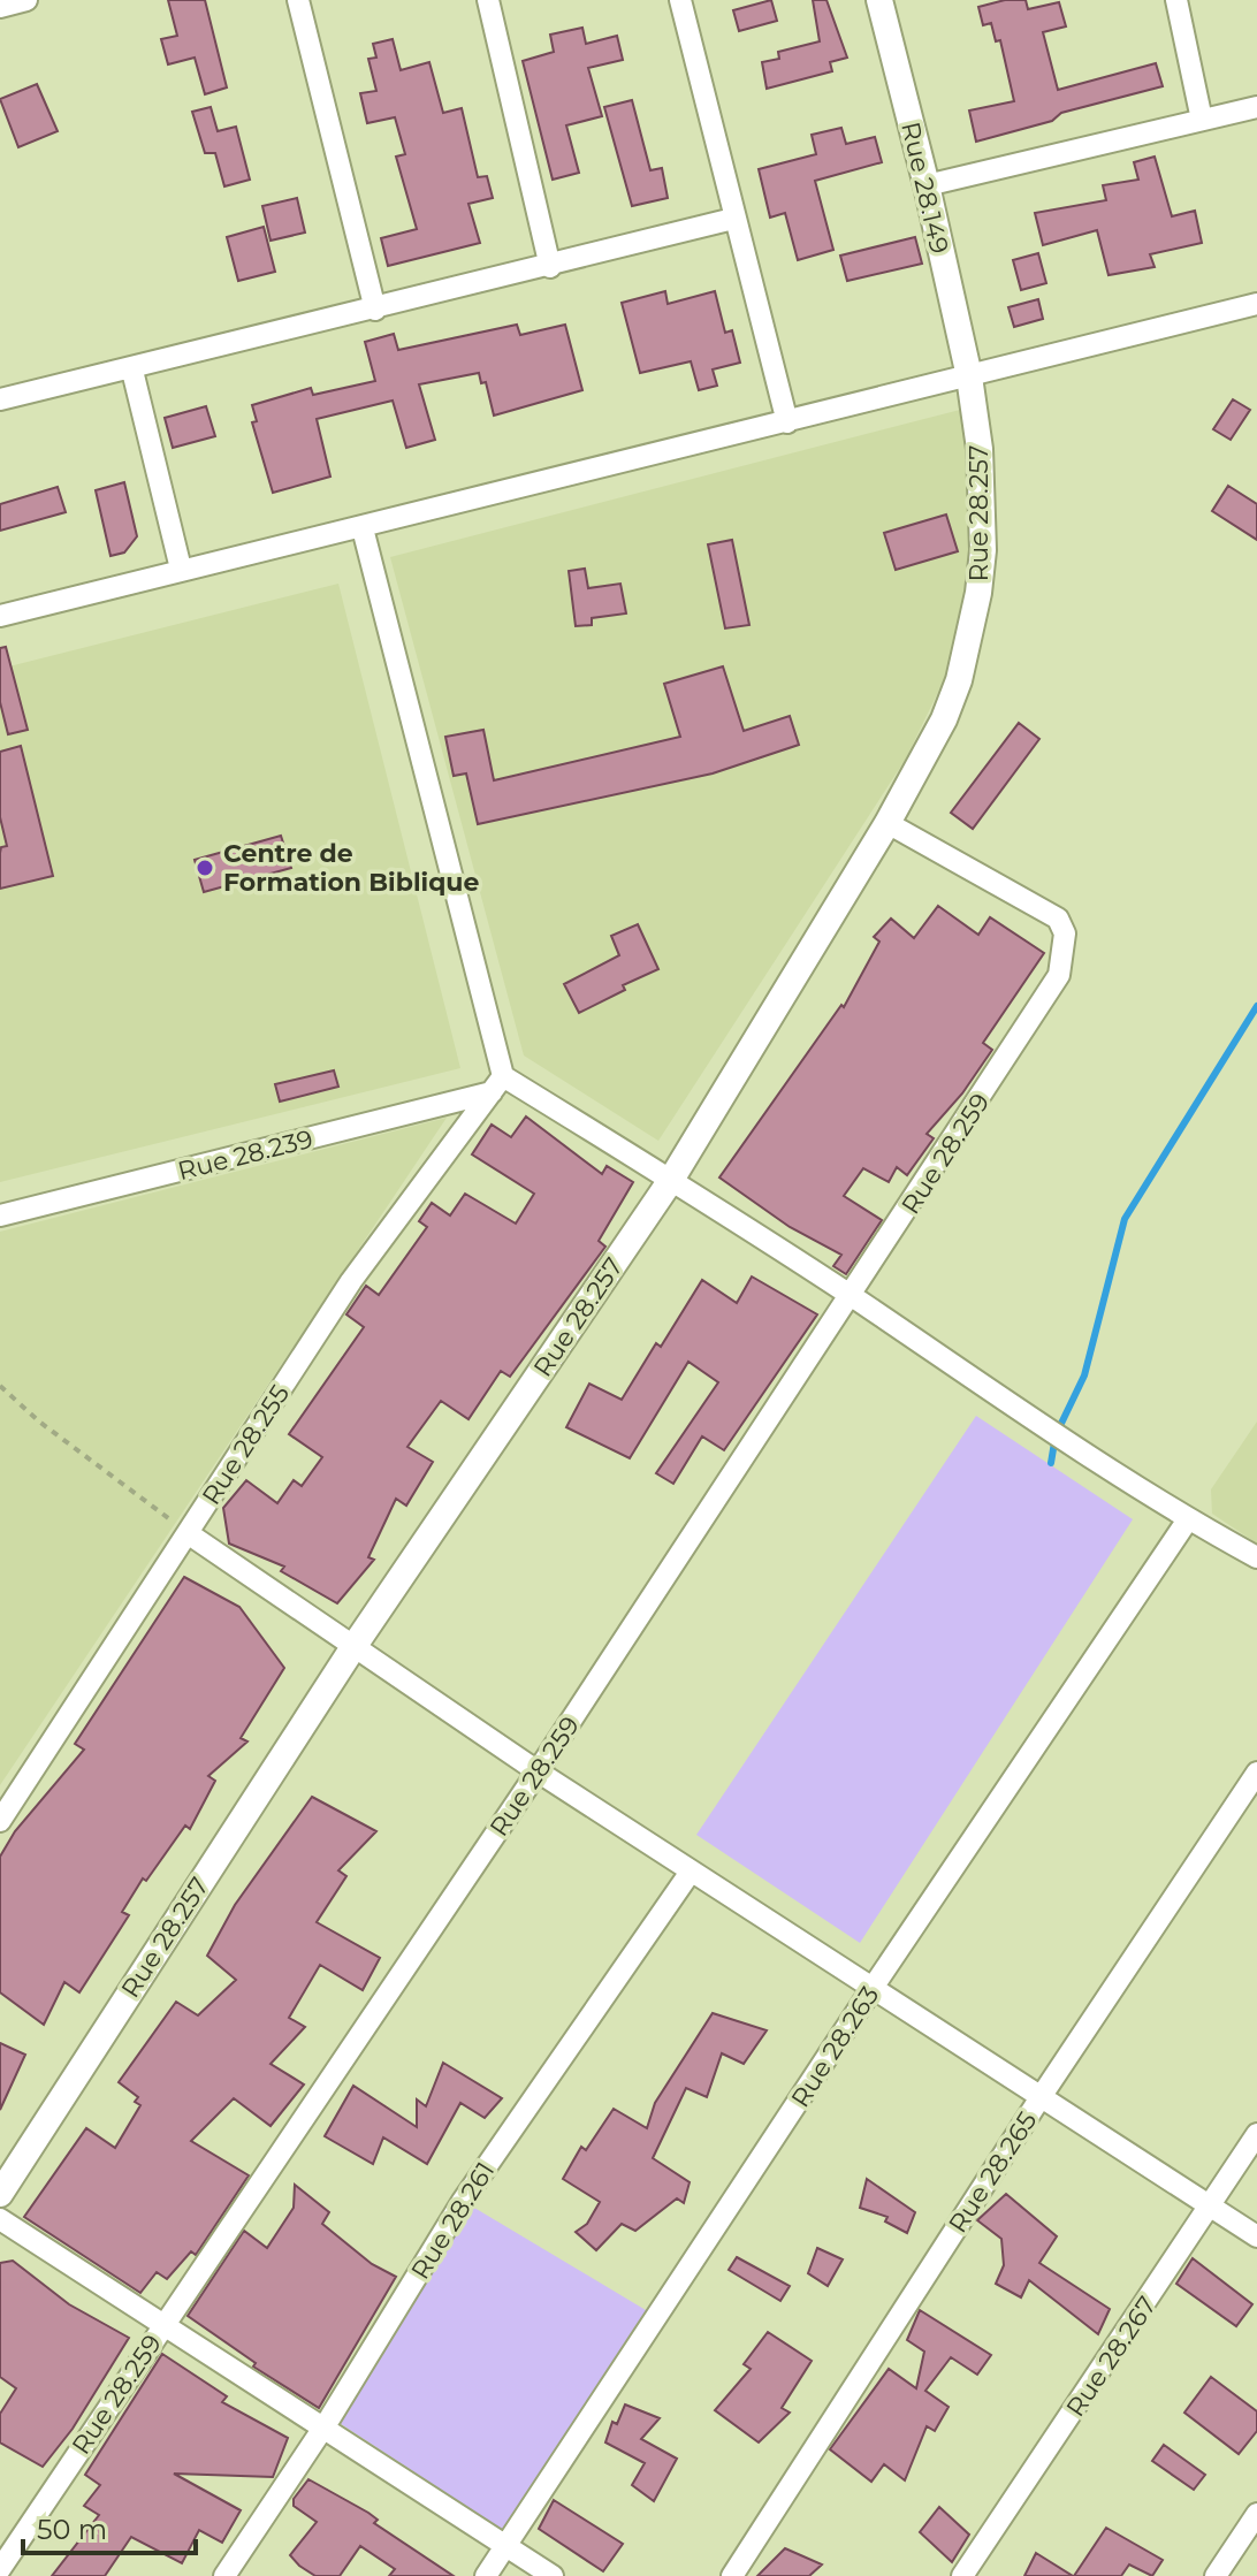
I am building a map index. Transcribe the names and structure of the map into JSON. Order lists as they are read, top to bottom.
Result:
{
  "streets": {
    "street": [
      "Rue 28.149",
      "Rue 28.257",
      "Rue 28.259",
      "Rue 28.239",
      "Rue 28.255",
      "Rue 28.263",
      "Rue 28.265",
      "Rue 28.261",
      "Rue 28.267"
    ]
  },
  "crossings": [
    ["Rue 28.149", "Rue 28.257"],
    ["Rue 28.257", "Rue 28.259"],
    ["Rue 28.239", "Rue 28.255"]
  ],
  "places": ["Centre de Formation Biblique"],
  "scale_bar": "50 m"
}
